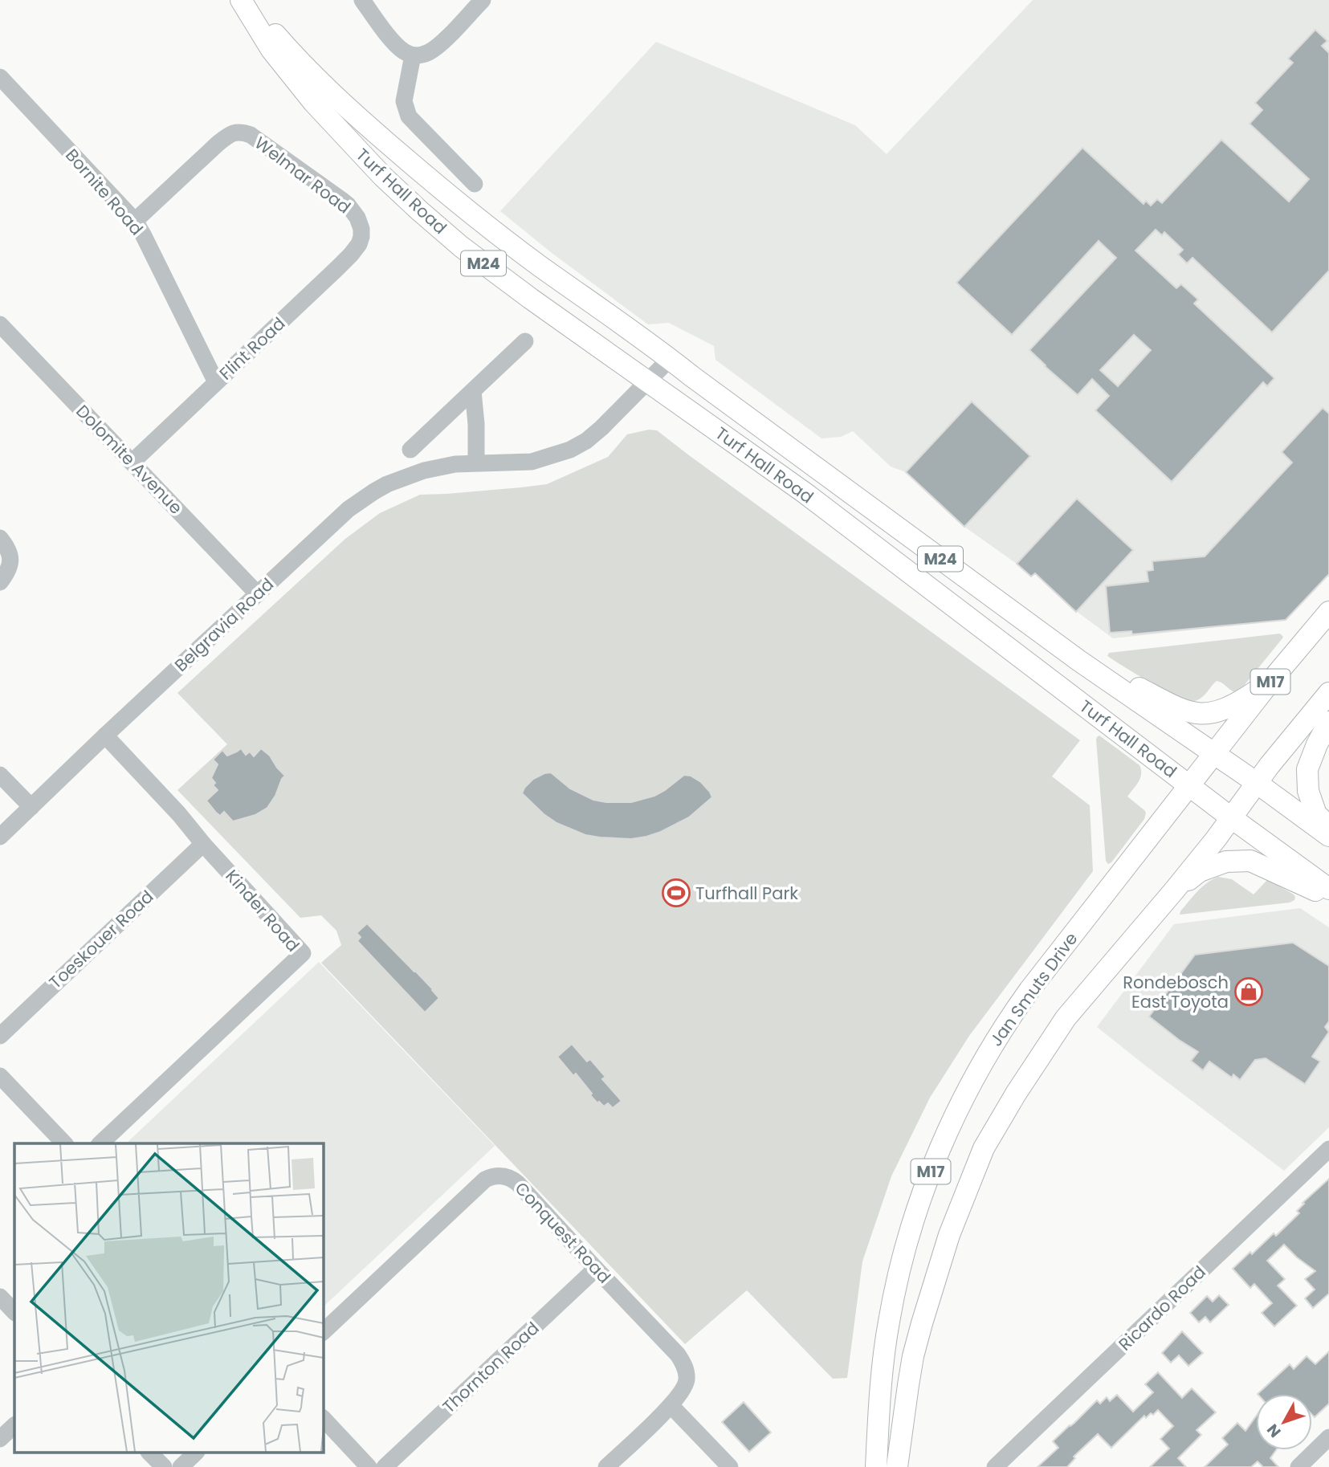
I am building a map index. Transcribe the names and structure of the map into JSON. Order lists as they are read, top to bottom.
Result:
{
  "streets": {
    "main road": [
      "Turf Hall Road",
      "M24",
      "M17",
      "Jan Smuts Drive"
    ],
    "street": [
      "Welmar Road",
      "Bornite Road",
      "Flint Road",
      "Dolomite Avenue",
      "Belgravia Road",
      "Kinder Road",
      "Toeskouer Road",
      "Conquest Road",
      "Ricardo Road",
      "Thornton Road"
    ]
  },
  "crossings": [
    ["Welmar Road", "Bornite Road"],
    ["Welmar Road", "Flint Road"],
    ["Turf Hall Road", "Belgravia Road"],
    ["Turf Hall Road", "M17"],
    ["Turf Hall Road", "Jan Smuts Drive"],
    ["Bornite Road", "Flint Road"],
    ["Flint Road", "Dolomite Avenue"],
    ["Dolomite Avenue", "Belgravia Road"],
    ["Belgravia Road", "Kinder Road"],
    ["Kinder Road", "Toeskouer Road"],
    ["Conquest Road", "Thornton Road"]
  ],
  "places": {
    "sports": ["Turfhall Park"],
    "shop": ["Rondebosch East Toyota"]
  },
  "north": "bottom left"
}
